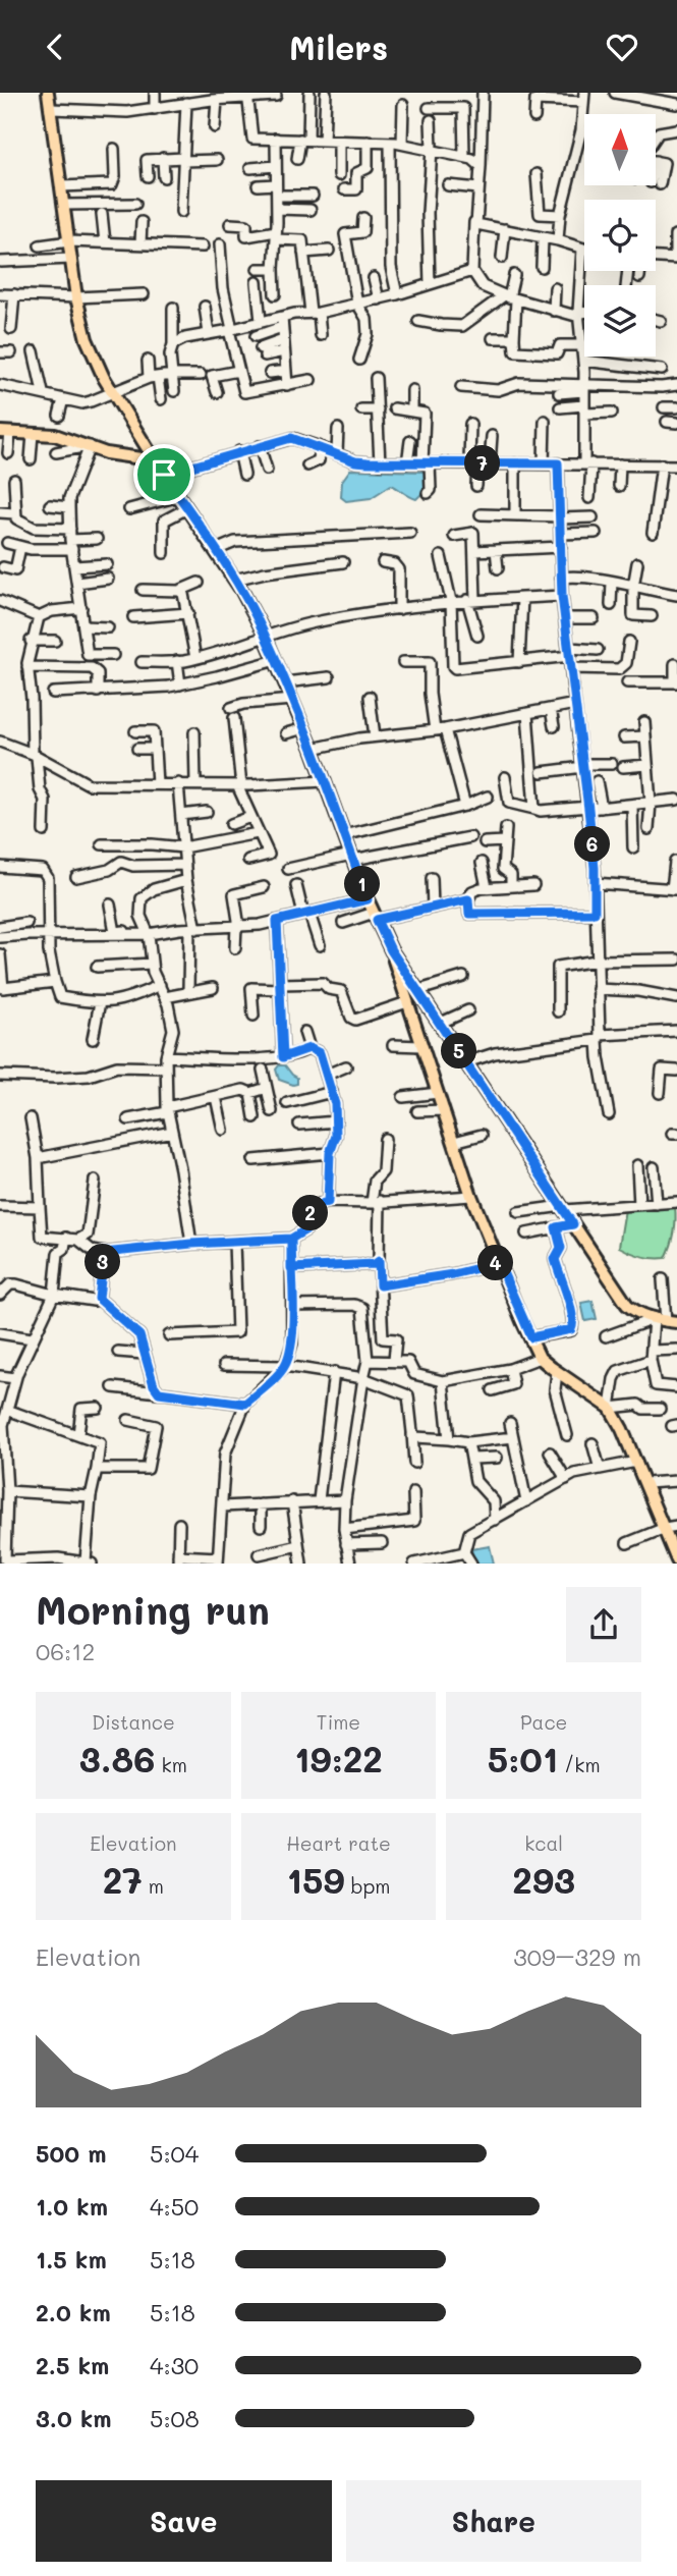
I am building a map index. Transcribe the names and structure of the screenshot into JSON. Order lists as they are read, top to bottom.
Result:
{
  "north": "top",
  "page": {
    "header": "Milers",
    "pins": [
      "7",
      "6",
      "1",
      "5",
      "2",
      "3",
      "4"
    ],
    "heading": ["Morning run", "06:12"],
    "stats": [
      ["Distance", "3.86 km"],
      ["Time", "19:22"],
      ["Pace", "5:01 /km"],
      ["Elevation", "27 m"],
      ["Heart rate", "159 bpm"],
      ["kcal", "293"]
    ],
    "chart": ["Elevation", "309–329 m"],
    "list": [
      {
        "name": "500 m",
        "note": "5:04"
      },
      {
        "name": "1.0 km",
        "note": "4:50"
      },
      {
        "name": "1.5 km",
        "note": "5:18"
      },
      {
        "name": "2.0 km",
        "note": "5:18"
      },
      {
        "name": "2.5 km",
        "note": "4:30"
      },
      {
        "name": "3.0 km",
        "note": "5:08"
      }
    ],
    "buttons": ["Save", "Share"]
  }
}
